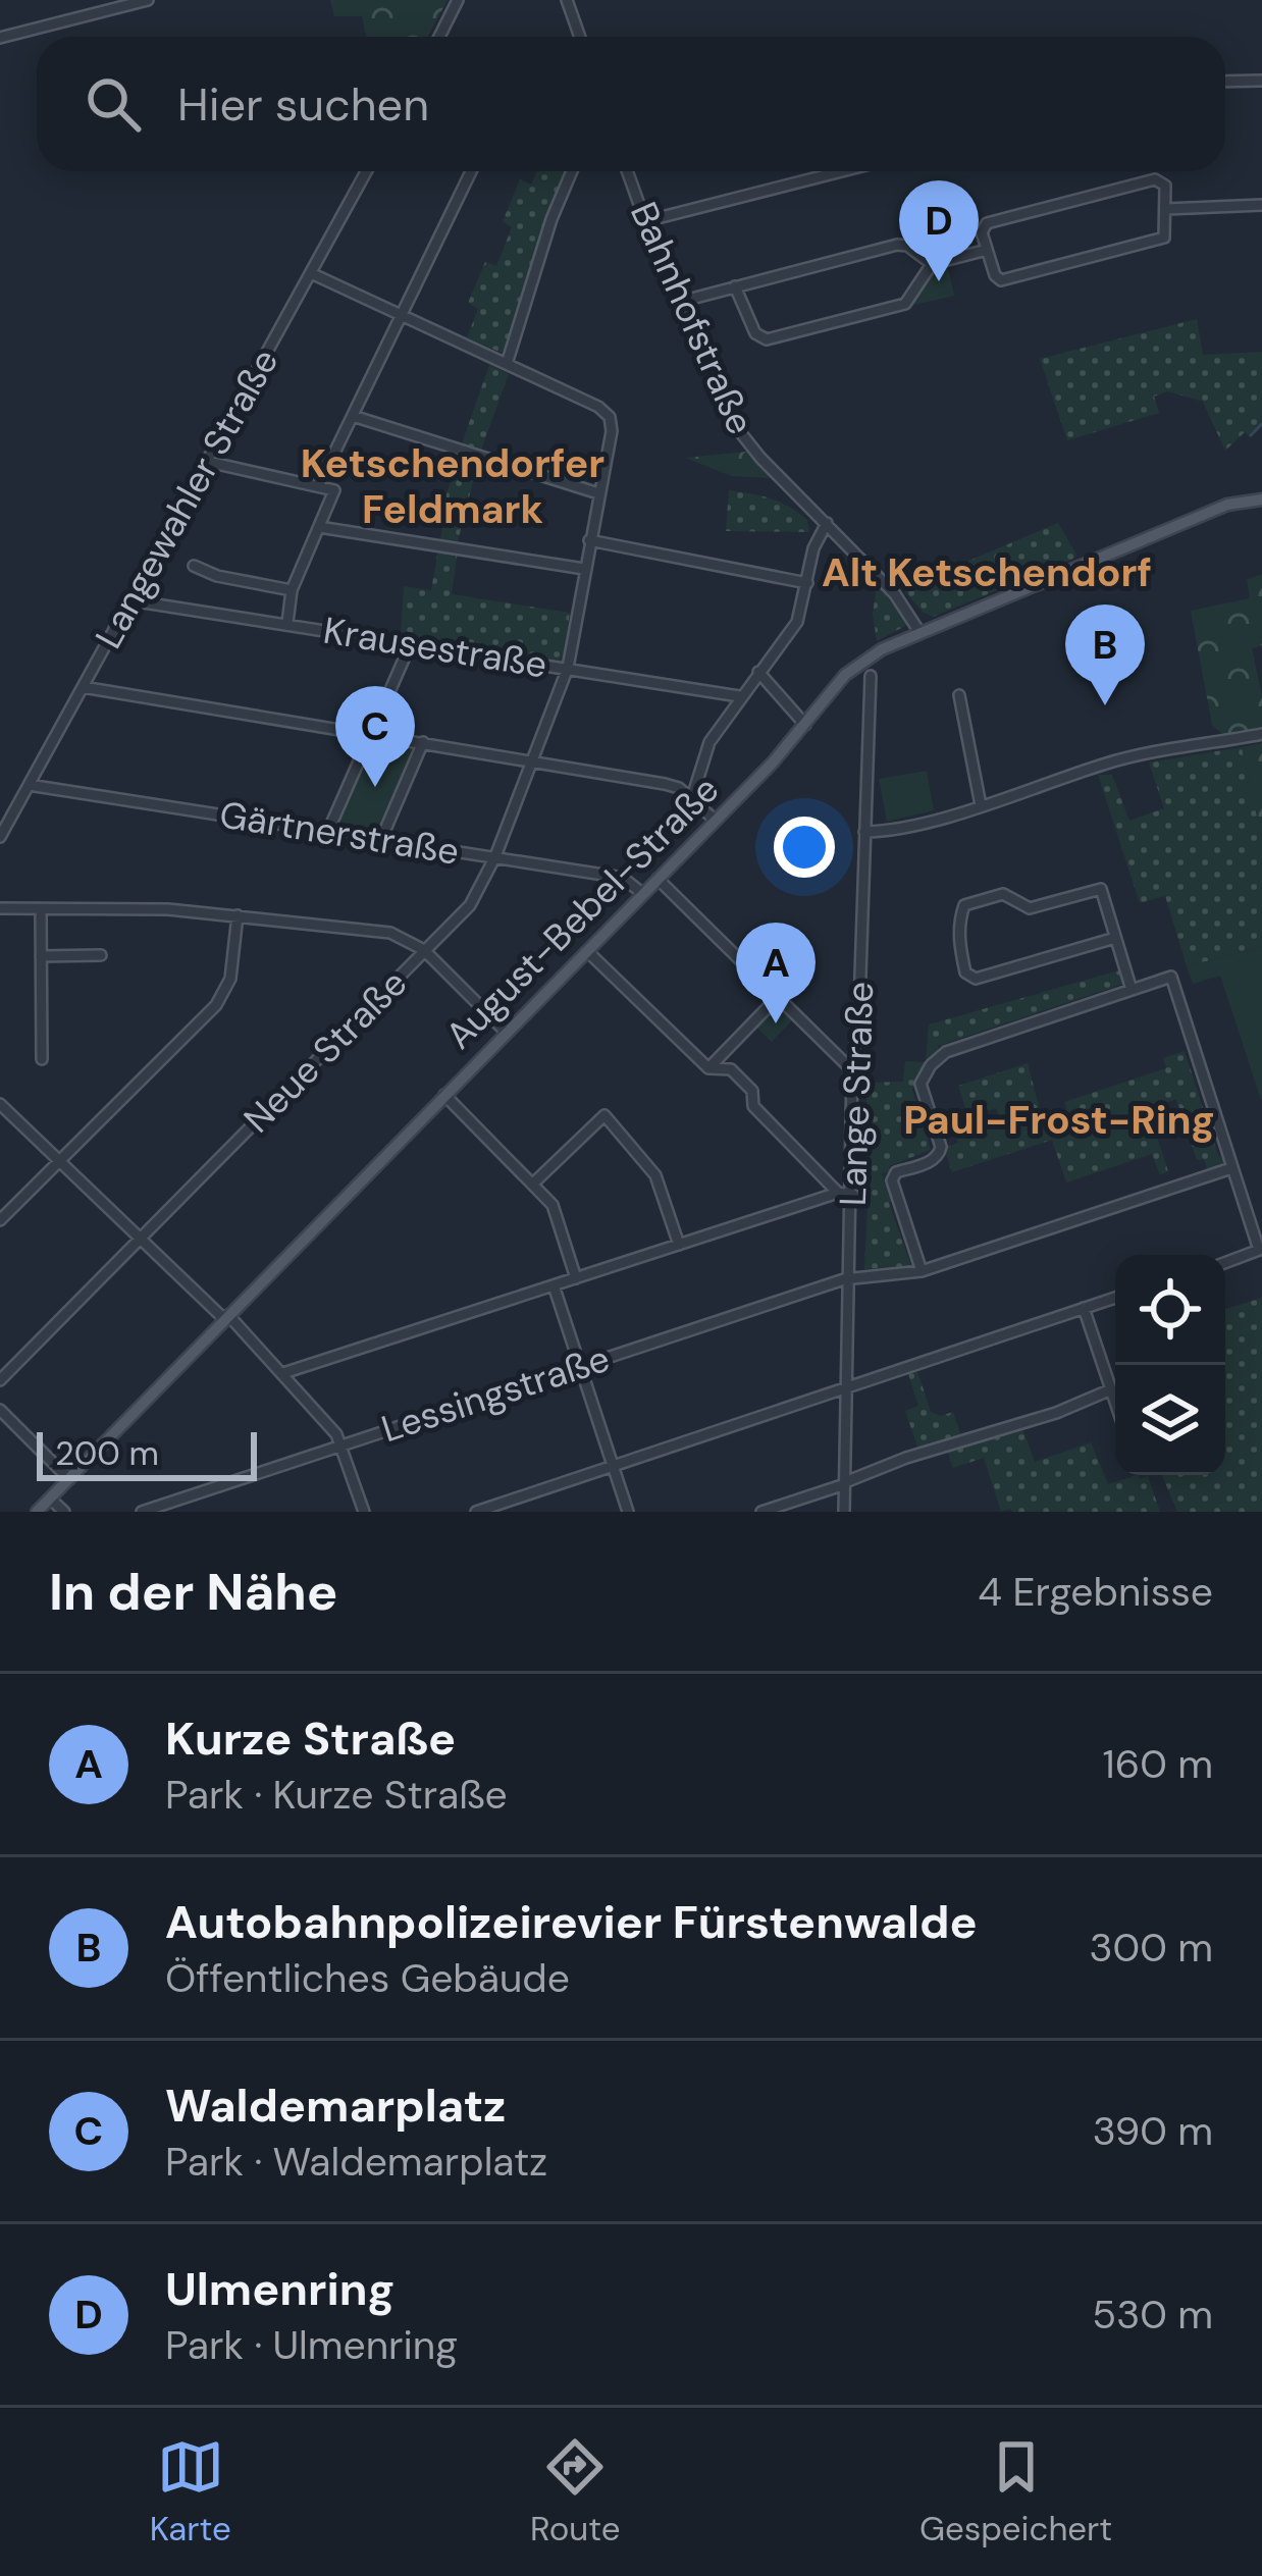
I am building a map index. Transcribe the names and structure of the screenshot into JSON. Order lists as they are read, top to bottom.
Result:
{
  "streets": {
    "main road": ["August-Bebel-Straße"],
    "street": [
      "Bahnhofstraße",
      "Langewahler Straße",
      "Krausestraße",
      "Gärtnerstraße",
      "Neue Straße",
      "Lange Straße",
      "Lessingstraße"
    ]
  },
  "crossings": [
    ["Bahnhofstraße", "August-Bebel-Straße"],
    ["Langewahler Straße", "Krausestraße"],
    ["Langewahler Straße", "Gärtnerstraße"],
    ["Krausestraße", "Neue Straße"],
    ["Gärtnerstraße", "August-Bebel-Straße"],
    ["Gärtnerstraße", "Neue Straße"],
    ["Lange Straße", "Lessingstraße"]
  ],
  "districts": ["Ketschendorfer Feldmark", "Alt Ketschendorf", "Paul-Frost-Ring"],
  "scale_bar": "200 m",
  "page": {
    "search": "Hier suchen",
    "pins": [
      "D",
      "B",
      "C",
      "A"
    ],
    "scale": "200 m",
    "heading": ["In der Nähe", "4 Ergebnisse"],
    "list": [
      {
        "mark": "A",
        "name": "Kurze Straße",
        "note": "Park · Kurze Straße",
        "value": "160 m"
      },
      {
        "mark": "B",
        "name": "Autobahnpolizeirevier Fürstenwalde",
        "note": "Öffentliches Gebäude",
        "value": "300 m"
      },
      {
        "mark": "C",
        "name": "Waldemarplatz",
        "note": "Park · Waldemarplatz",
        "value": "390 m"
      },
      {
        "mark": "D",
        "name": "Ulmenring",
        "note": "Park · Ulmenring",
        "value": "530 m"
      }
    ],
    "nav": ["Karte", "Route", "Gespeichert"]
  }
}
